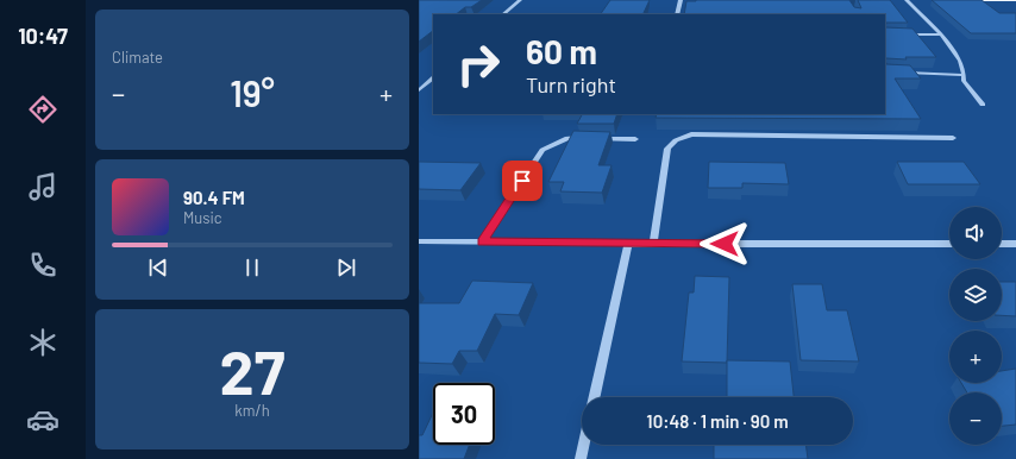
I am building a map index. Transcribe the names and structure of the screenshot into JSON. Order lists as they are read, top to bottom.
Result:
{
  "page": {
    "tabs": "10:47",
    "tile": [
      "Climate",
      ["27", "km/h"]
    ],
    "turn": ["60 m", "Turn right"],
    "heat": ["−", "19°", "+"],
    "song": ["90.4 FM", "Music"],
    "map_buttons": ["+", "−"],
    "limit": "30",
    "trip": "10:48 · 1 min · 90 m"
  }
}
